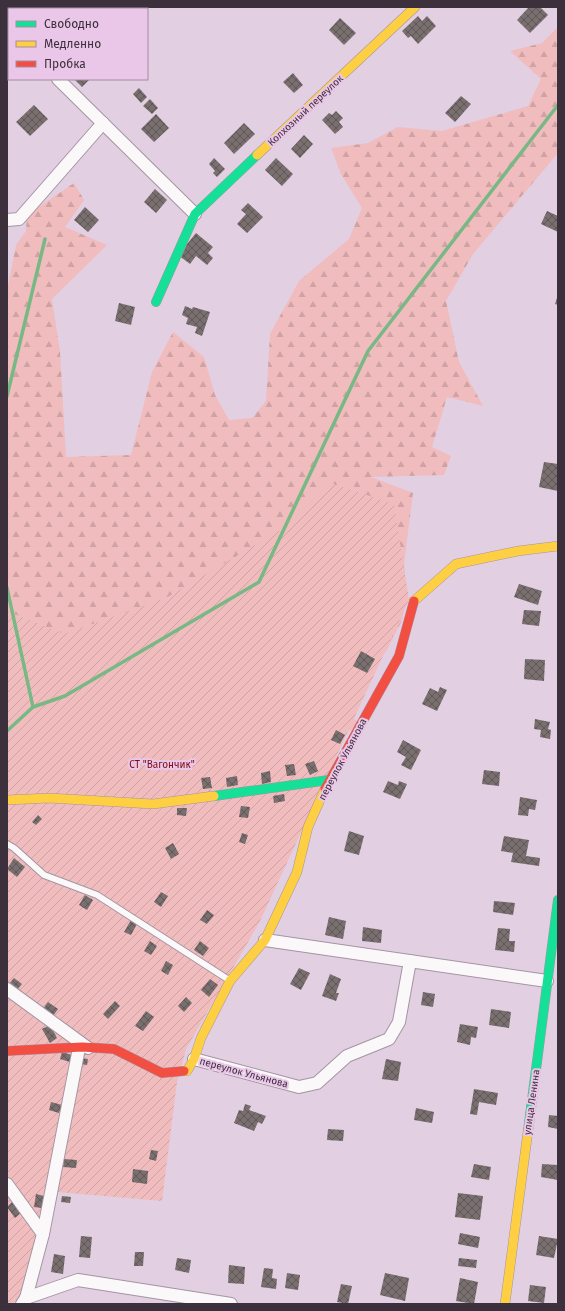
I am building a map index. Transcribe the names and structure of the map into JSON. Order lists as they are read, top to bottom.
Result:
{
  "streets": {
    "street": ["Колхозный переулок", "переулок Ульянова", "улица Ленина"]
  },
  "parks": ["СТ \"Вагончик\""],
  "legend": ["Свободно", "Медленно", "Пробка"]
}
